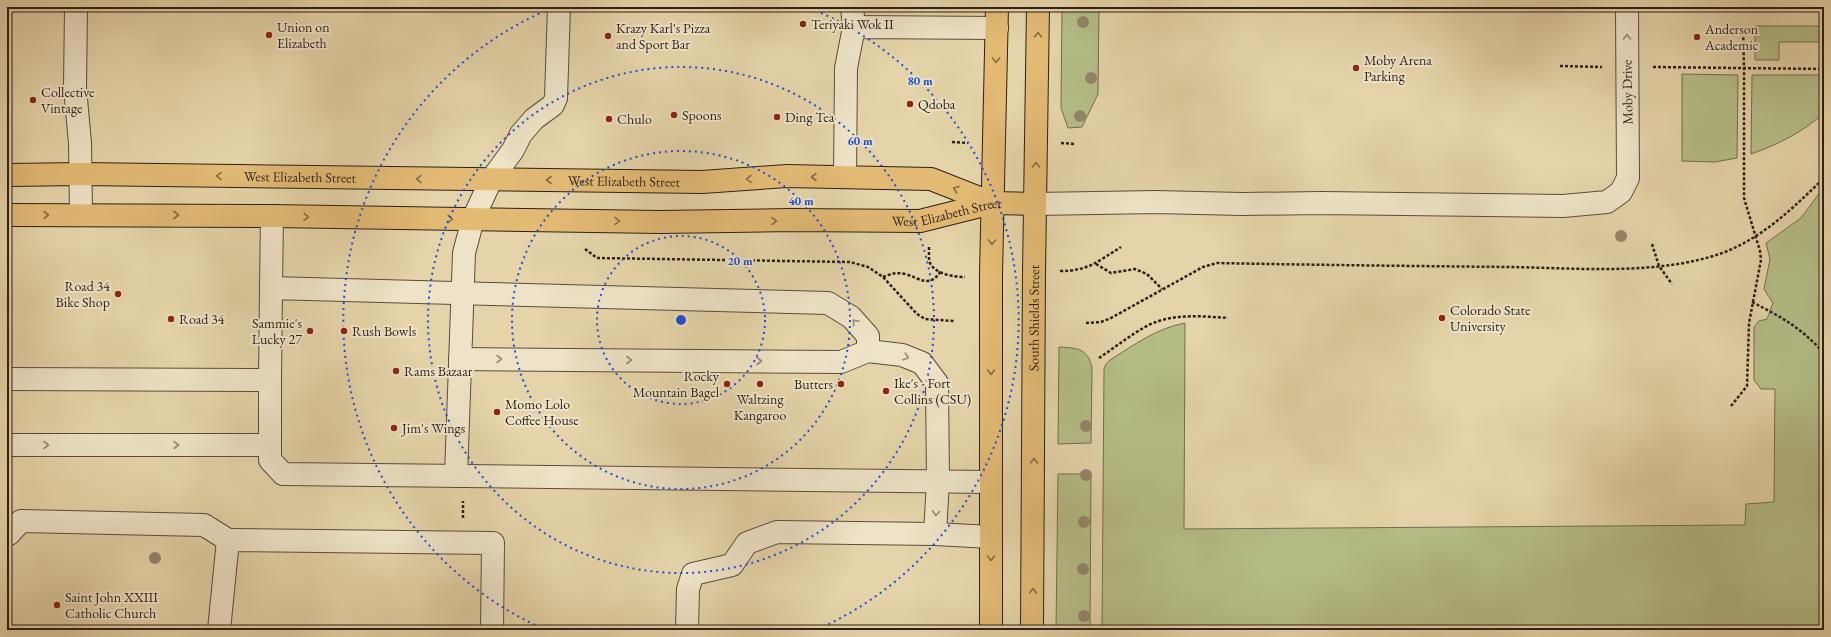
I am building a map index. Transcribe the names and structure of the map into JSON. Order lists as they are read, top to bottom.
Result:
{
  "streets": {
    "main road": ["West Elizabeth Street", "South Shields Street"],
    "lane": ["Moby Drive"]
  },
  "crossings": [
    ["Moby Drive", "South Shields Street"]
  ],
  "one_way": ["Moby Drive"],
  "places": [
    "Teriyaki Wok II",
    "Union on Elizabeth",
    "Krazy Karl's Pizza and Sport Bar",
    "Anderson Academic",
    "Moby Arena Parking",
    "Collective Vintage",
    "Qdoba",
    "Spoons",
    "Ding Tea",
    "Chulo",
    "Road 34 Bike Shop",
    "Colorado State University",
    "Road 34",
    "Sammie's Lucky 27",
    "Rush Bowls",
    "Rams Bazaar",
    "Rocky Mountain Bagel",
    "Waltzing Kangaroo",
    "Butters",
    "Ike's - Fort Collins (CSU)",
    "Momo Lolo Coffee House",
    "Jim's Wings",
    "Saint John XXIII Catholic Church"
  ],
  "rings": [
    "80 m",
    "60 m",
    "40 m",
    "20 m"
  ]
}
